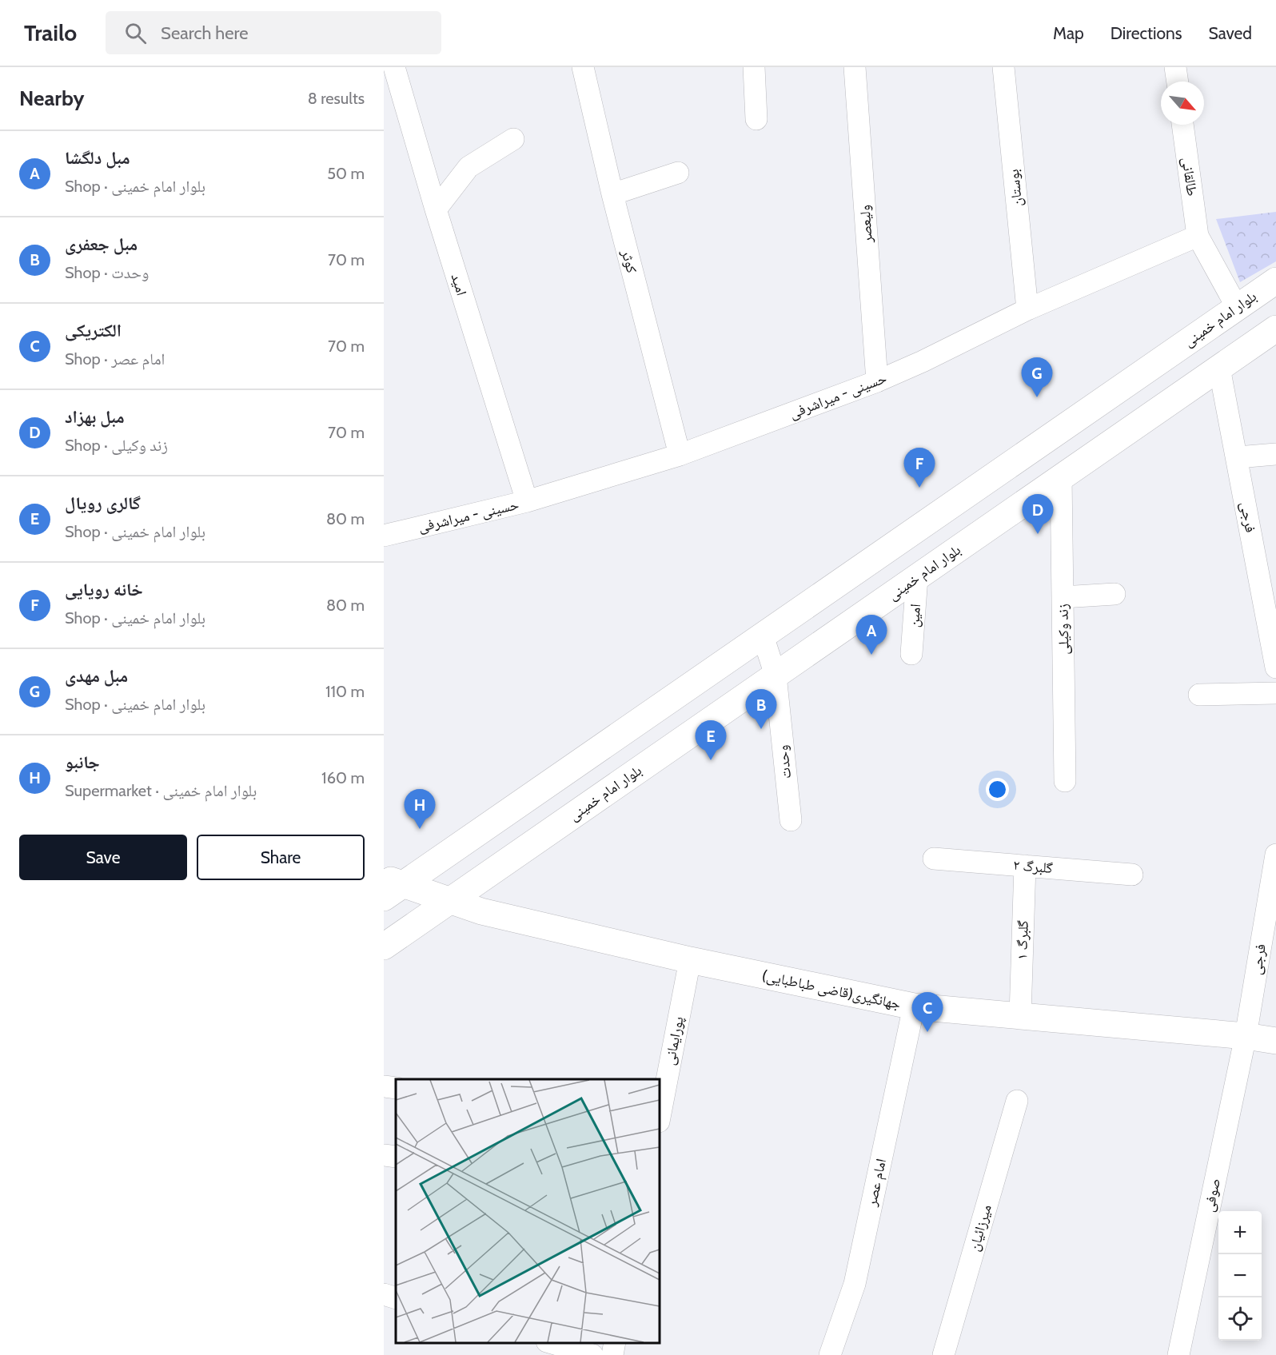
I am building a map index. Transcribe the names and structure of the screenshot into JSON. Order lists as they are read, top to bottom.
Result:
{
  "streets": {
    "main road": ["بلوار امام خمینی", "جهانگیری(قاضی طباطبایی)"],
    "street": [
      "طالقانی",
      "بوستان",
      "ولیعصر",
      "کوثر",
      "امید",
      "حسینی - میراشرفی",
      "فرجی",
      "امین",
      "زند وکیلی",
      "وحدت",
      "گلبرگ ۲",
      "گلبرگ ۱",
      "پورایمانی",
      "امام عصر",
      "صوفی",
      "میرزائیان"
    ]
  },
  "crossings": [
    ["طالقانی", "حسینی - میراشرفی"],
    ["بوستان", "حسینی - میراشرفی"],
    ["ولیعصر", "حسینی - میراشرفی"],
    ["کوثر", "حسینی - میراشرفی"],
    ["امید", "حسینی - میراشرفی"],
    ["بلوار امام خمینی", "فرجی"],
    ["بلوار امام خمینی", "امین"],
    ["بلوار امام خمینی", "زند وکیلی"],
    ["بلوار امام خمینی", "وحدت"],
    ["بلوار امام خمینی", "جهانگیری(قاضی طباطبایی)"],
    ["فرجی", "جهانگیری(قاضی طباطبایی)"],
    ["فرجی", "صوفی"],
    ["گلبرگ ۲", "گلبرگ ۱"],
    ["گلبرگ ۱", "جهانگیری(قاضی طباطبایی)"],
    ["جهانگیری(قاضی طباطبایی)", "پورایمانی"],
    ["جهانگیری(قاضی طباطبایی)", "امام عصر"],
    ["جهانگیری(قاضی طباطبایی)", "صوفی"]
  ],
  "north": "bottom right",
  "page": {
    "header": "Trailo",
    "search": "Search here",
    "nav": ["Map", "Directions", "Saved"],
    "heading": ["Nearby", "8 results"],
    "list": [
      {
        "mark": "A",
        "name": "مبل دلگشا",
        "note": "Shop · بلوار امام خمینی",
        "value": "50 m"
      },
      {
        "mark": "B",
        "name": "مبل جعفری",
        "note": "Shop · وحدت",
        "value": "70 m"
      },
      {
        "mark": "C",
        "name": "الکتریکی",
        "note": "Shop · امام عصر",
        "value": "70 m"
      },
      {
        "mark": "D",
        "name": "مبل بهزاد",
        "note": "Shop · زند وکیلی",
        "value": "70 m"
      },
      {
        "mark": "E",
        "name": "گالری رویال",
        "note": "Shop · بلوار امام خمینی",
        "value": "80 m"
      },
      {
        "mark": "F",
        "name": "خانه رویایی",
        "note": "Shop · بلوار امام خمینی",
        "value": "80 m"
      },
      {
        "mark": "G",
        "name": "مبل مهدی",
        "note": "Shop · بلوار امام خمینی",
        "value": "110 m"
      },
      {
        "mark": "H",
        "name": "جانبو",
        "note": "Supermarket · بلوار امام خمینی",
        "value": "160 m"
      }
    ],
    "pins": [
      "G",
      "F",
      "D",
      "A",
      "B",
      "E",
      "H",
      "C"
    ],
    "buttons": ["Save", "Share"],
    "map_buttons": ["+", "−"]
  }
}
